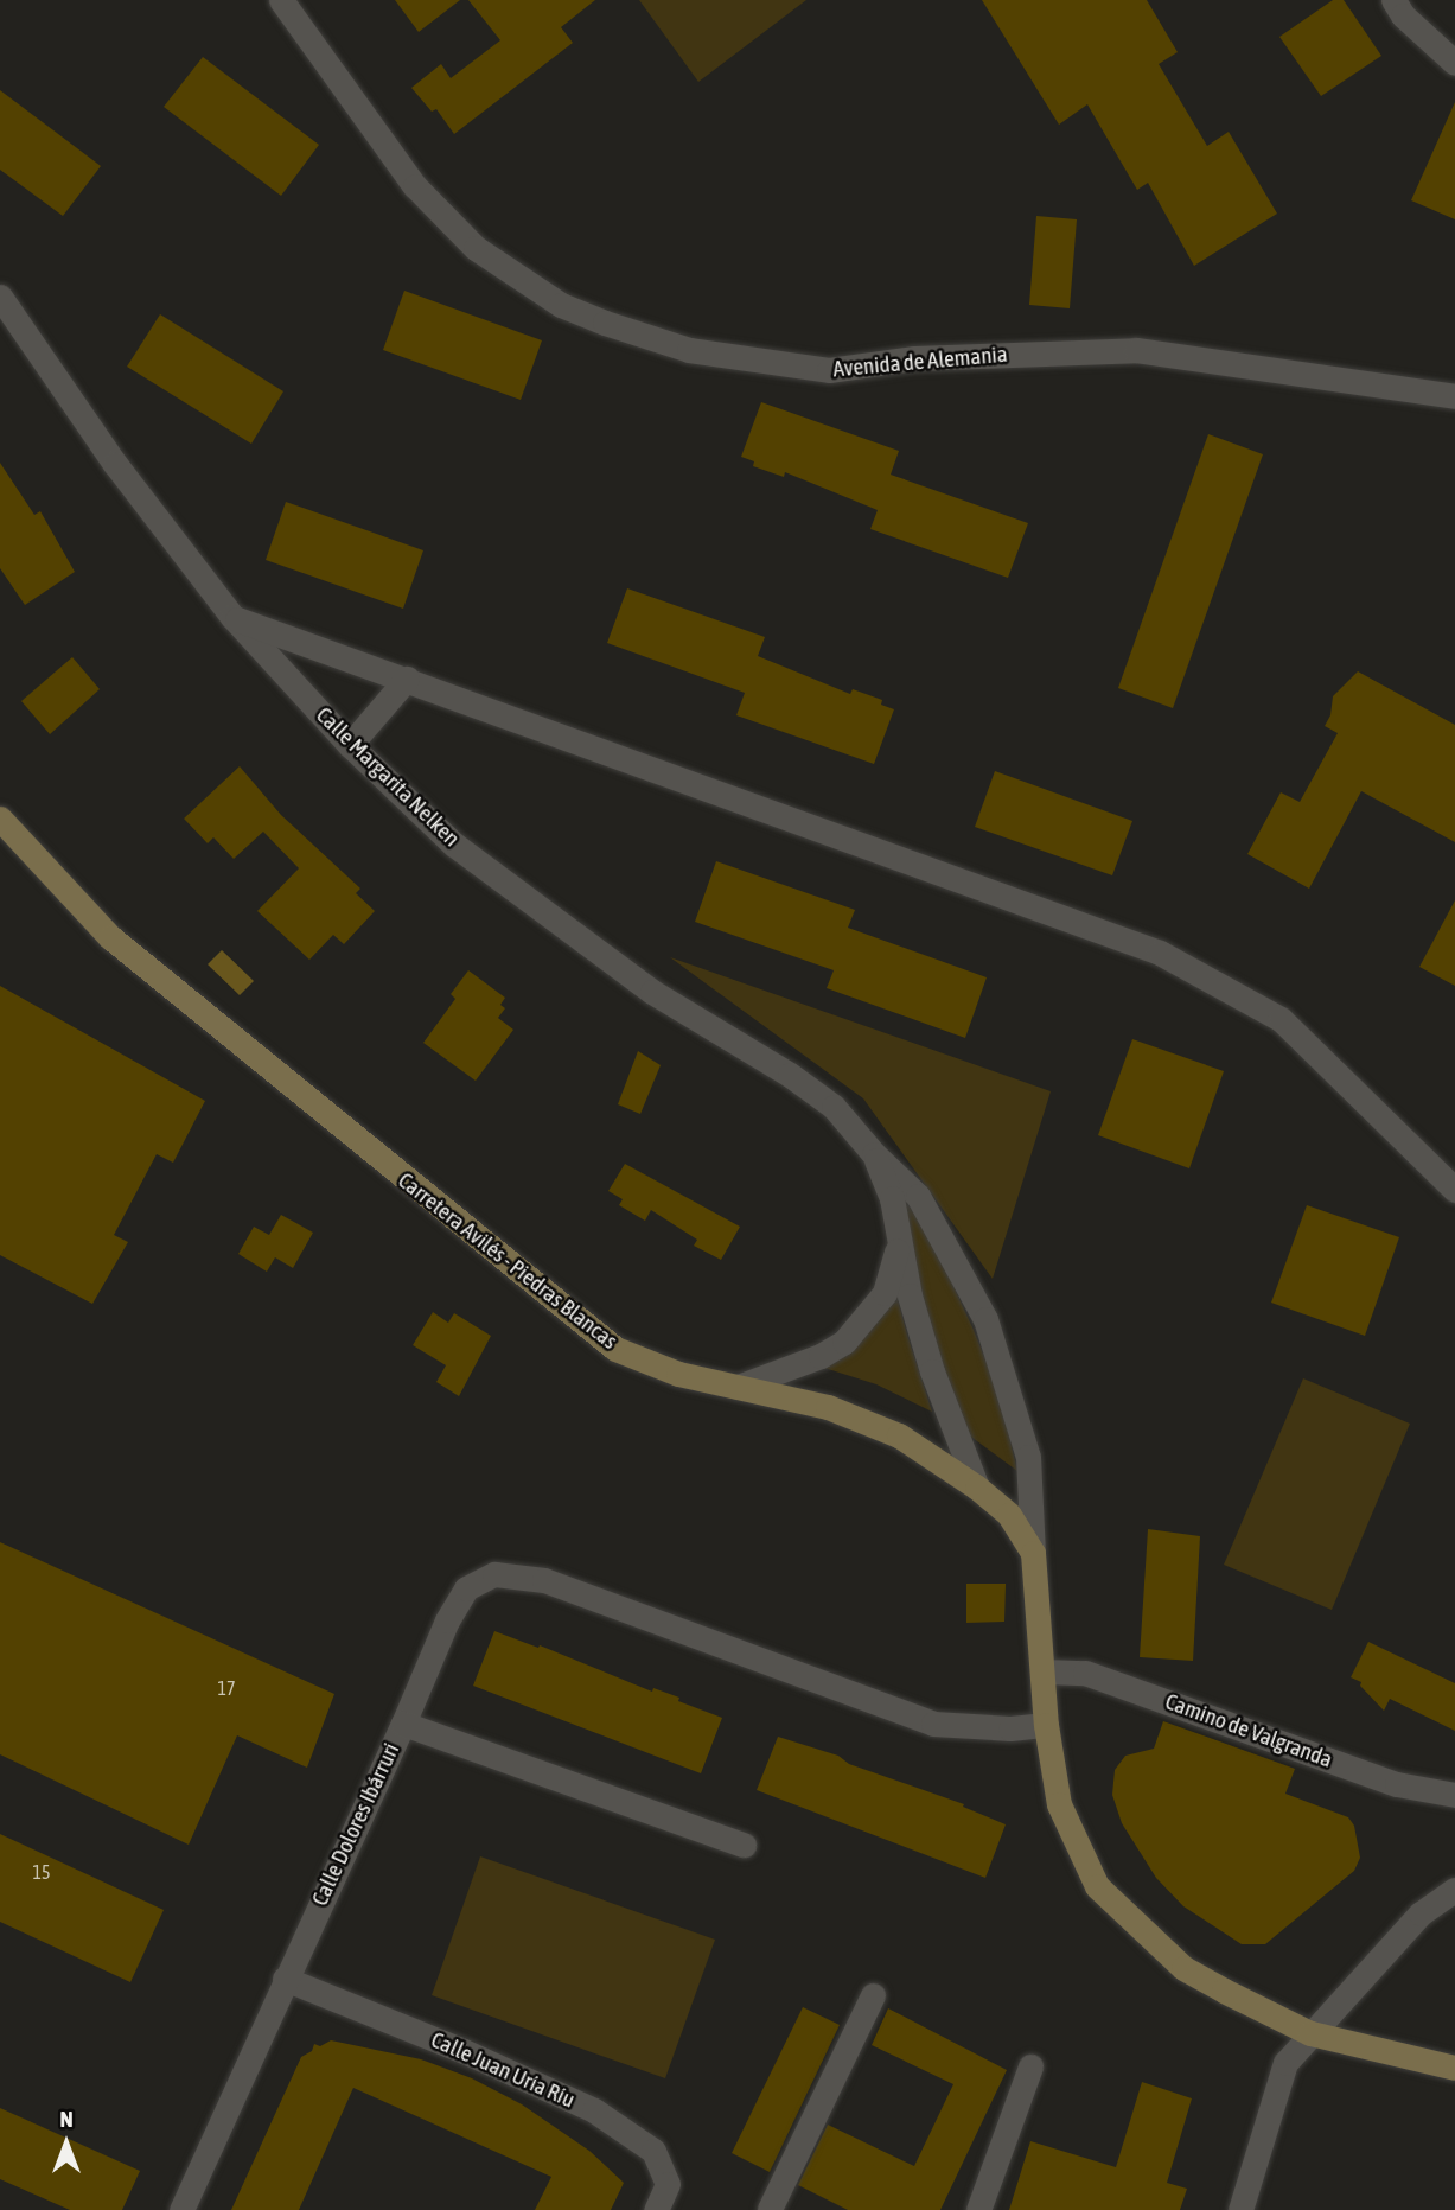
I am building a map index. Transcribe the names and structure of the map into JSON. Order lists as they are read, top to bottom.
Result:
{
  "streets": {
    "street": [
      "Avenida de Alemania",
      "Calle Margarita Nelken",
      "Carretera Avilés - Piedras Blancas",
      "Camino de Valgranda",
      "Calle Dolores Ibárruri",
      "Calle Juan Uría Ríu"
    ]
  },
  "crossings": [
    ["Carretera Avilés - Piedras Blancas", "Camino de Valgranda"],
    ["Calle Dolores Ibárruri", "Calle Juan Uría Ríu"]
  ],
  "house_numbers": ["17", "15"],
  "north": "top"
}
